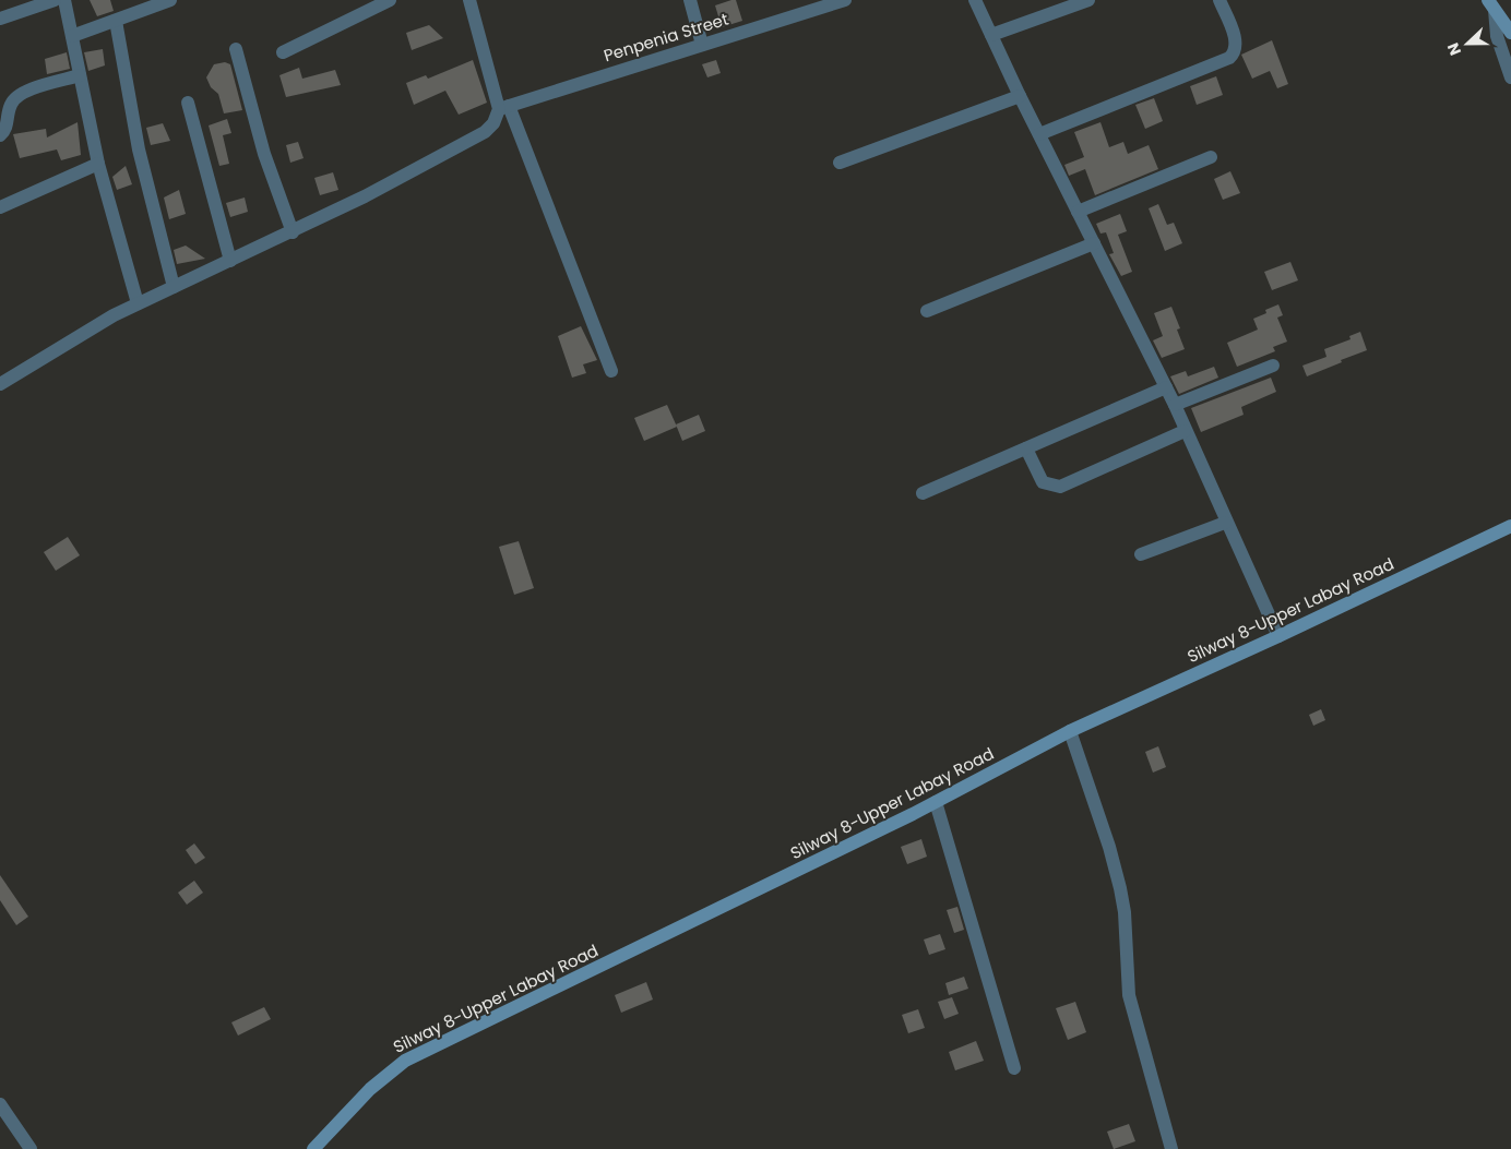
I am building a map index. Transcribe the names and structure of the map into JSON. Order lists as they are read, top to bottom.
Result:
{
  "streets": {
    "main road": ["Silway 8-Upper Labay Road"],
    "street": ["Penpenia Street"]
  },
  "north": "left"
}
